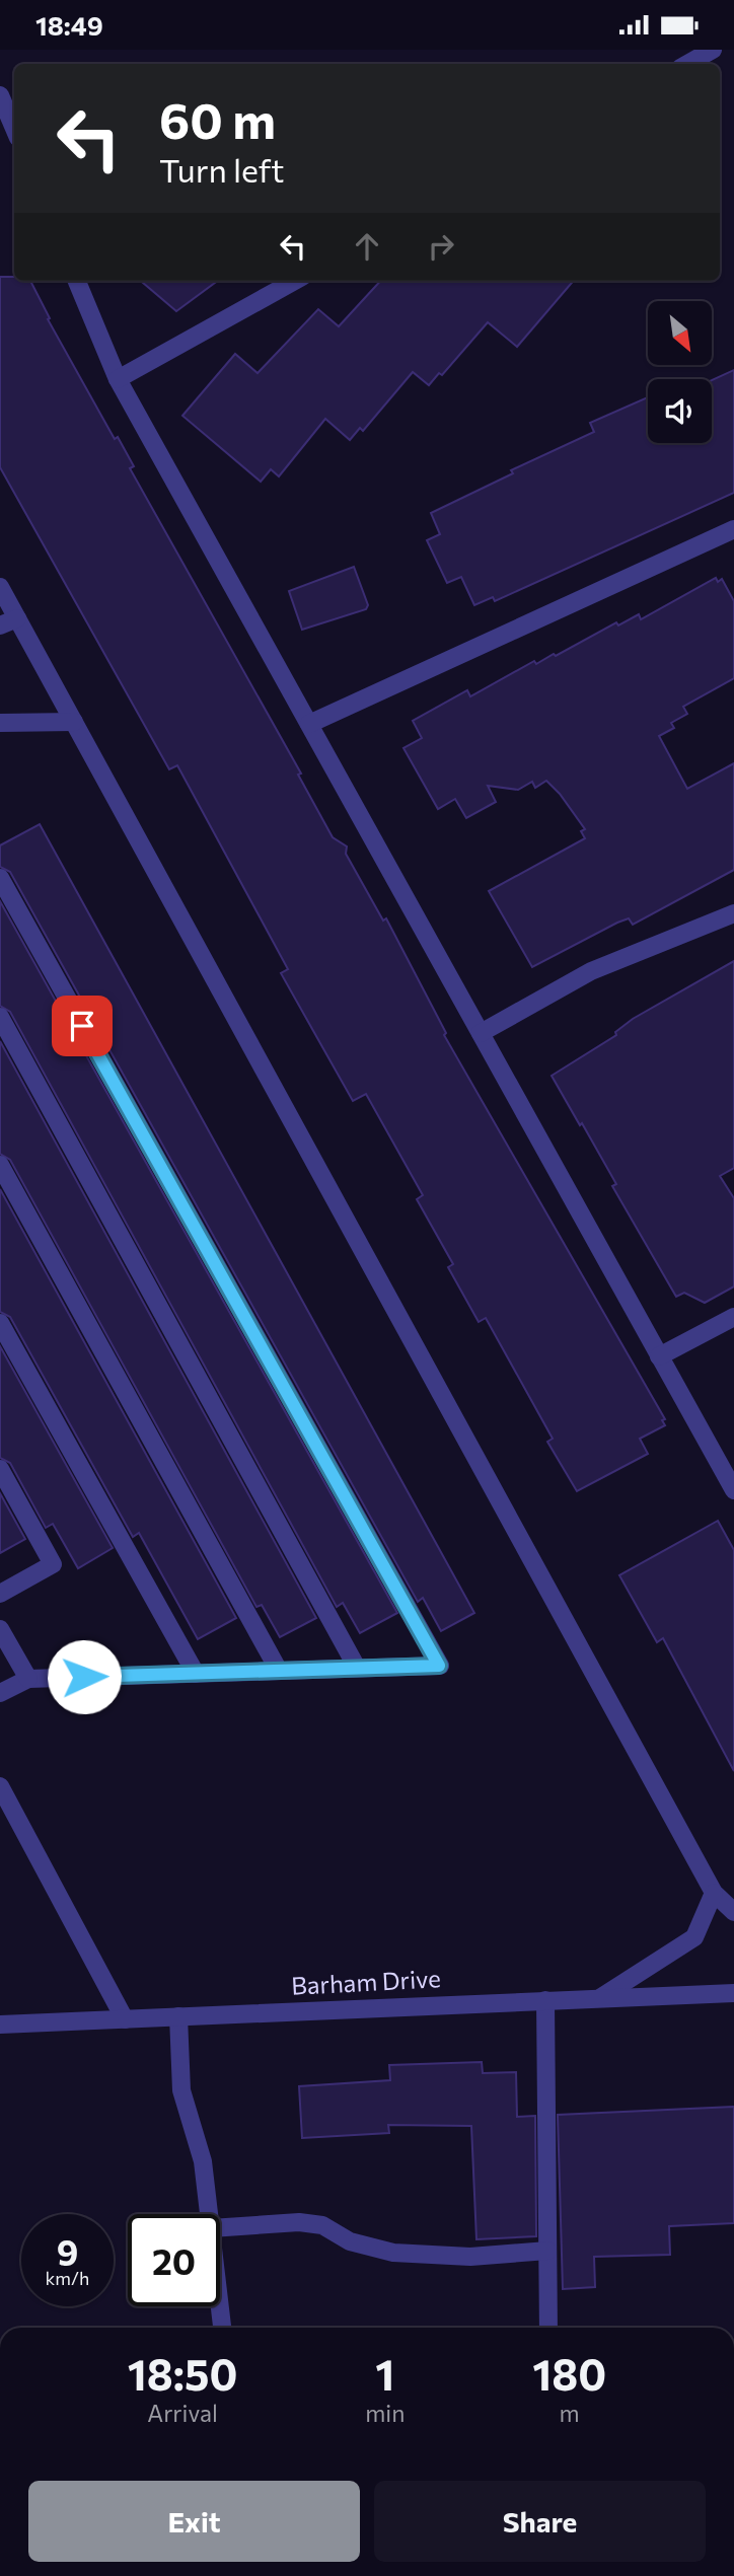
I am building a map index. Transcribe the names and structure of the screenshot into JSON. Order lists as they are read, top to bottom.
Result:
{
  "streets": {
    "street": ["Barham Drive"]
  },
  "north": "bottom right",
  "page": {
    "status": "18:49",
    "turn": ["60 m", "Turn left"],
    "speed": "9 km/h",
    "limit": "20",
    "eta": [
      "18:50",
      "Arrival",
      "1",
      "min",
      "180",
      "m"
    ],
    "buttons": ["Exit", "Share"]
  }
}
